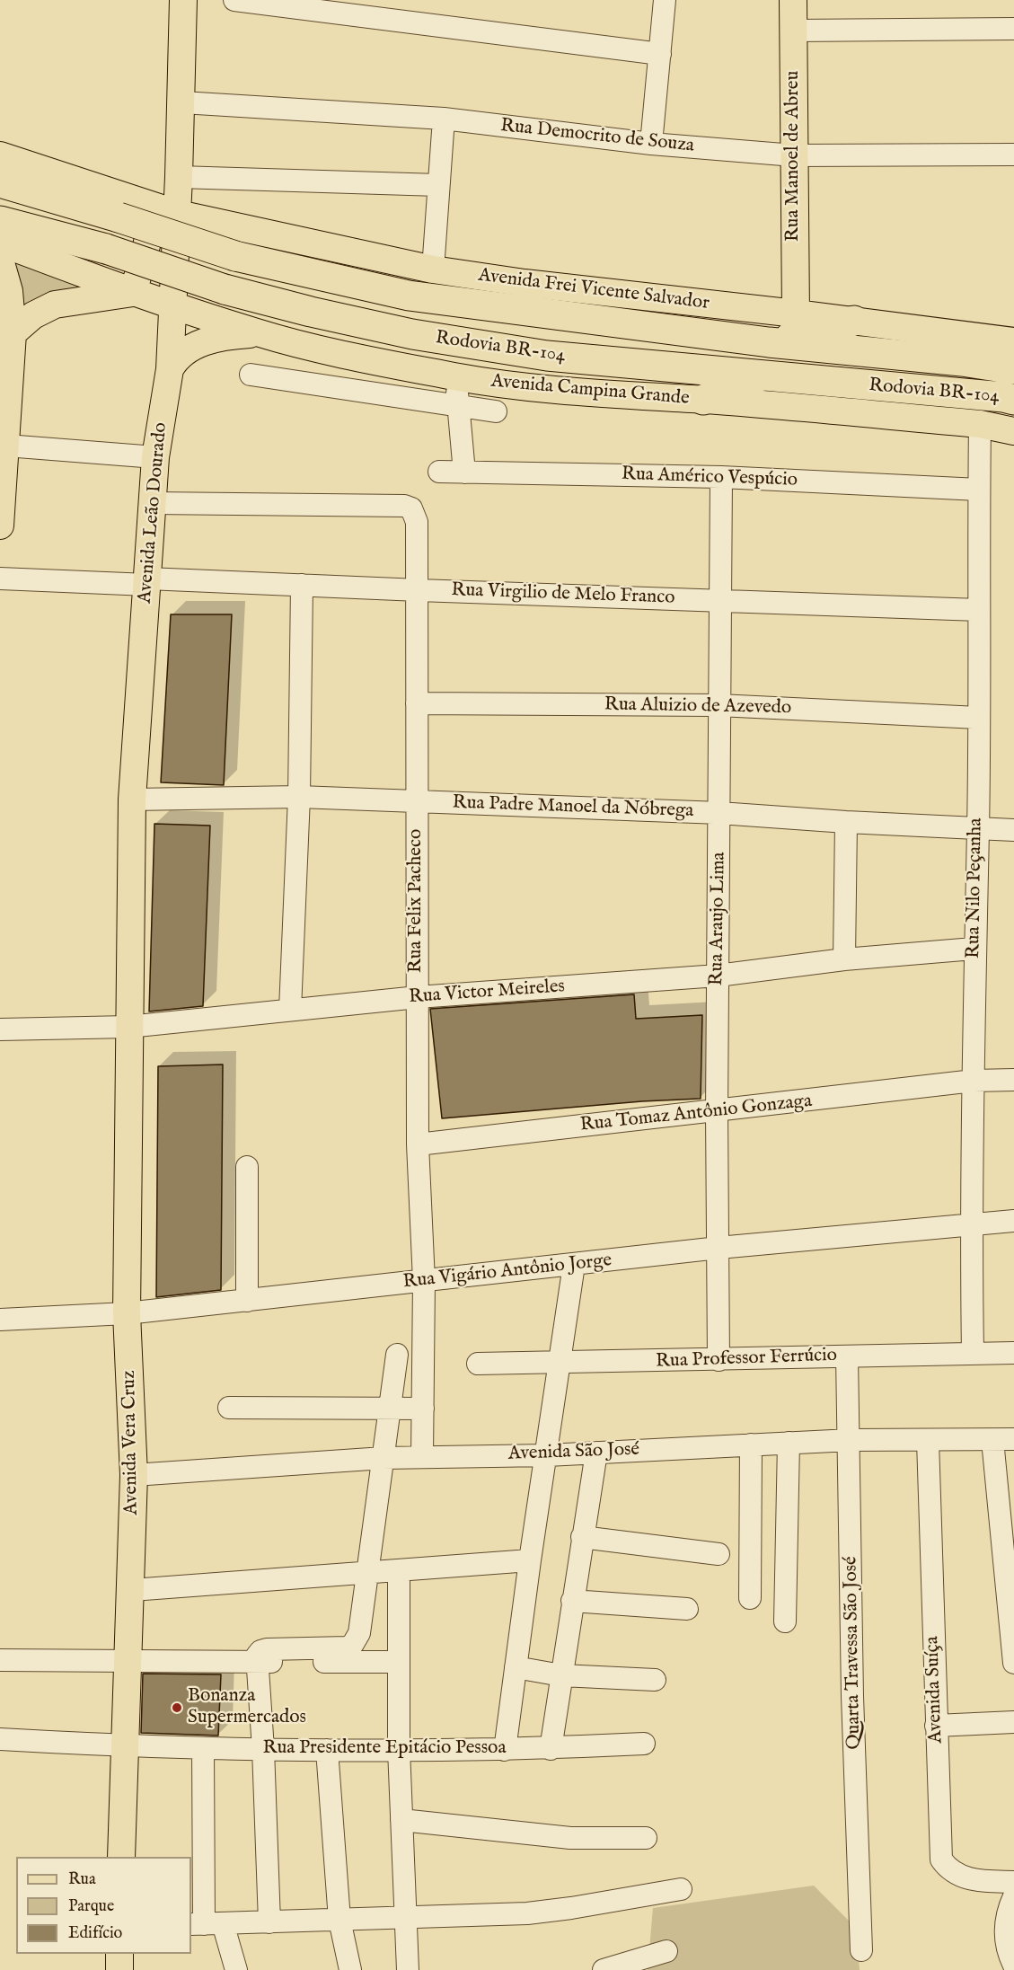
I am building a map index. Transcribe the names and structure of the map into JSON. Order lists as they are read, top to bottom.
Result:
{
  "streets": {
    "highway": ["Rodovia BR-104"],
    "main road": [
      "Rua Manoel de Abreu",
      "Avenida Frei Vicente Salvador",
      "Avenida Campina Grande",
      "Avenida Leão Dourado",
      "Avenida Vera Cruz"
    ],
    "street": [
      "Rua Democrito de Souza",
      "Rua Américo Vespúcio",
      "Rua Virgilio de Melo Franco",
      "Rua Aluizio de Azevedo",
      "Rua Padre Manoel da Nóbrega",
      "Rua Nilo Peçanha",
      "Rua Felix Pacheco",
      "Rua Araujo Lima",
      "Rua Victor Meireles",
      "Rua Tomaz Antônio Gonzaga",
      "Rua Vigário Antônio Jorge",
      "Rua Professor Ferrúcio",
      "Avenida São José",
      "Quarta Travessa São José",
      "Avenida Suíça",
      "Rua Presidente Epitácio Pessoa"
    ]
  },
  "crossings": [
    ["Rua Democrito de Souza", "Rua Manoel de Abreu"],
    ["Rua Democrito de Souza", "Avenida Leão Dourado"],
    ["Rua Manoel de Abreu", "Avenida Frei Vicente Salvador"],
    ["Avenida Frei Vicente Salvador", "Avenida Leão Dourado"],
    ["Avenida Campina Grande", "Avenida Leão Dourado"],
    ["Avenida Campina Grande", "Rua Nilo Peçanha"],
    ["Rua Américo Vespúcio", "Rua Nilo Peçanha"],
    ["Rua Américo Vespúcio", "Rua Araujo Lima"],
    ["Avenida Leão Dourado", "Rua Virgilio de Melo Franco"],
    ["Avenida Leão Dourado", "Rua Padre Manoel da Nóbrega"],
    ["Avenida Leão Dourado", "Rua Felix Pacheco"],
    ["Avenida Leão Dourado", "Rua Victor Meireles"],
    ["Avenida Leão Dourado", "Avenida Vera Cruz"],
    ["Rua Virgilio de Melo Franco", "Rua Nilo Peçanha"],
    ["Rua Virgilio de Melo Franco", "Rua Felix Pacheco"],
    ["Rua Virgilio de Melo Franco", "Rua Araujo Lima"],
    ["Rua Aluizio de Azevedo", "Rua Nilo Peçanha"],
    ["Rua Aluizio de Azevedo", "Rua Felix Pacheco"],
    ["Rua Aluizio de Azevedo", "Rua Araujo Lima"],
    ["Rua Padre Manoel da Nóbrega", "Rua Nilo Peçanha"],
    ["Rua Padre Manoel da Nóbrega", "Rua Felix Pacheco"],
    ["Rua Padre Manoel da Nóbrega", "Rua Araujo Lima"],
    ["Rua Nilo Peçanha", "Rua Victor Meireles"],
    ["Rua Nilo Peçanha", "Rua Tomaz Antônio Gonzaga"],
    ["Rua Nilo Peçanha", "Rua Vigário Antônio Jorge"],
    ["Rua Nilo Peçanha", "Rua Professor Ferrúcio"],
    ["Rua Felix Pacheco", "Rua Victor Meireles"],
    ["Rua Felix Pacheco", "Rua Tomaz Antônio Gonzaga"],
    ["Rua Felix Pacheco", "Rua Vigário Antônio Jorge"],
    ["Rua Felix Pacheco", "Avenida São José"],
    ["Rua Araujo Lima", "Rua Victor Meireles"],
    ["Rua Araujo Lima", "Rua Tomaz Antônio Gonzaga"],
    ["Rua Araujo Lima", "Rua Vigário Antônio Jorge"],
    ["Rua Araujo Lima", "Rua Professor Ferrúcio"],
    ["Rua Victor Meireles", "Avenida Vera Cruz"],
    ["Rua Vigário Antônio Jorge", "Avenida Vera Cruz"],
    ["Rua Professor Ferrúcio", "Quarta Travessa São José"],
    ["Avenida Vera Cruz", "Avenida São José"],
    ["Avenida Vera Cruz", "Rua Presidente Epitácio Pessoa"],
    ["Avenida São José", "Quarta Travessa São José"],
    ["Avenida São José", "Avenida Suíça"]
  ],
  "places": ["Bonanza Supermercados"],
  "legend": ["Rua", "Parque", "Edifício"]
}
